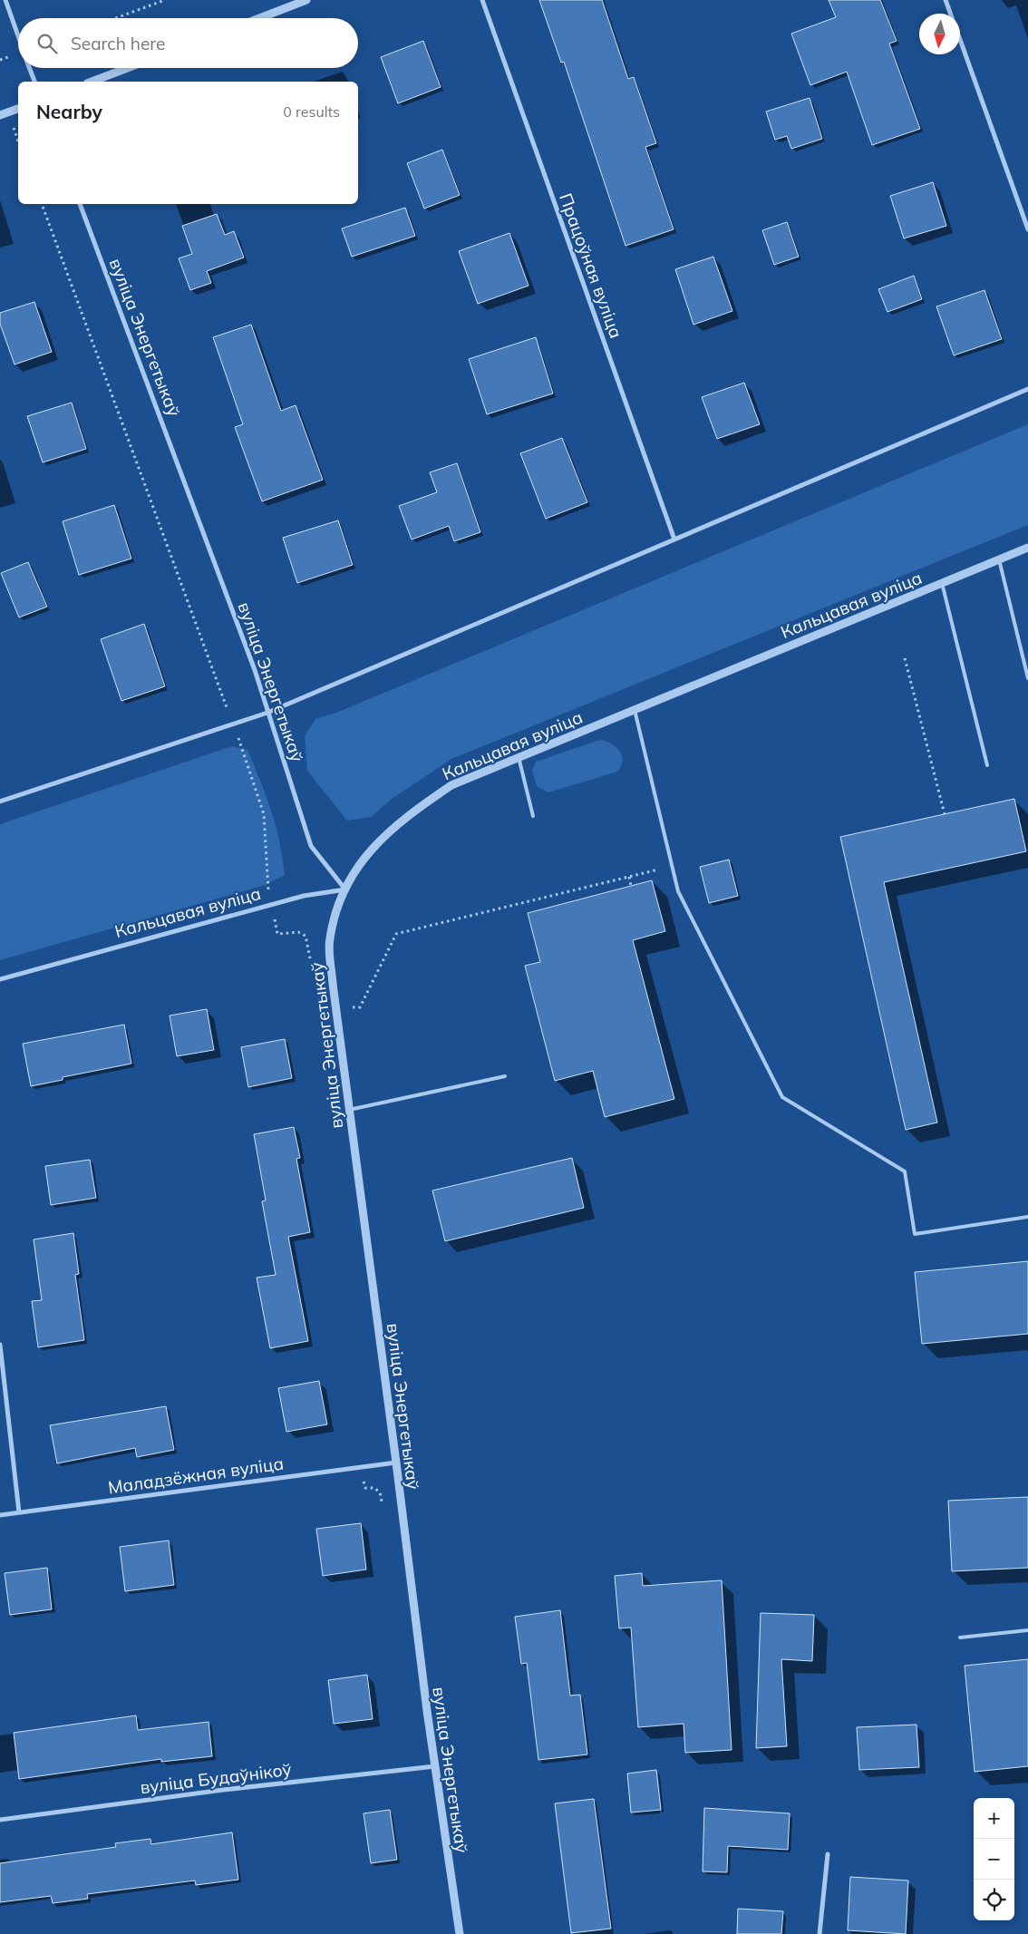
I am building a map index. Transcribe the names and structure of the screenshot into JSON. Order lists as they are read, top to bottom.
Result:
{
  "streets": {
    "street": [
      "Працоўная вуліца",
      "вуліца Энергетыкаў",
      "Кальцавая вуліца",
      "Маладзёжная вуліца",
      "вуліца Будаўнікоў"
    ]
  },
  "crossings": [
    ["вуліца Энергетыкаў", "Кальцавая вуліца"],
    ["вуліца Энергетыкаў", "Маладзёжная вуліца"],
    ["вуліца Энергетыкаў", "вуліца Будаўнікоў"]
  ],
  "north": "bottom",
  "page": {
    "search": "Search here",
    "heading": ["Nearby", "0 results"],
    "map_buttons": ["+", "−"]
  }
}
